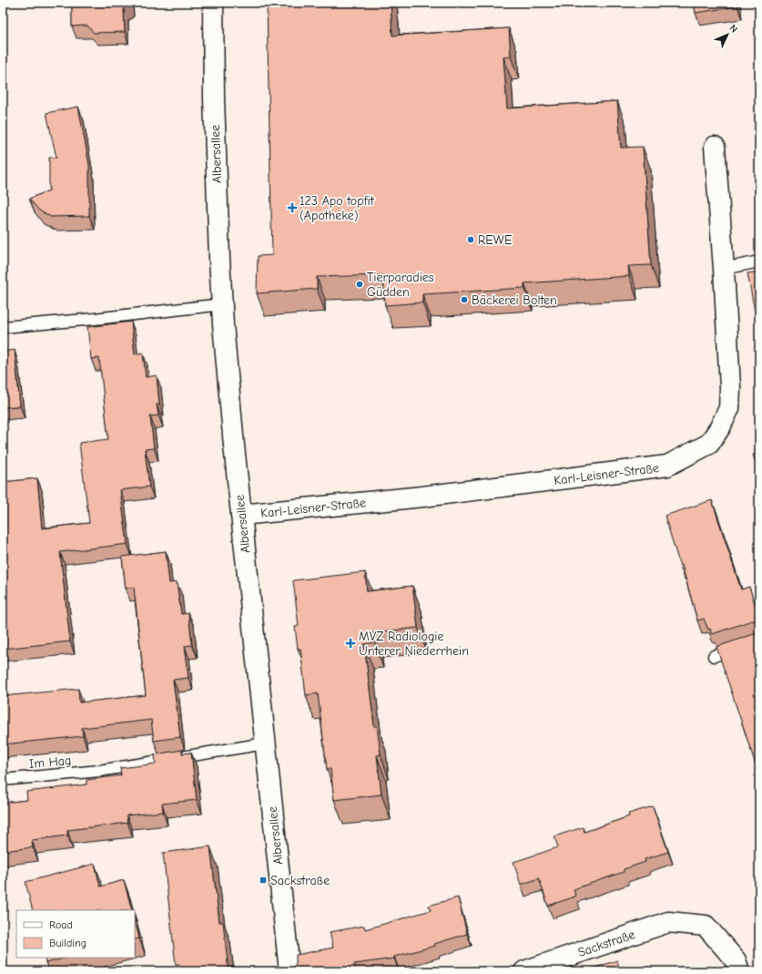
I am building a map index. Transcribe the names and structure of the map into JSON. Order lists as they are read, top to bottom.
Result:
{
  "streets": {
    "street": ["Albersallee", "Karl-Leisner-Straße", "Sackstraße"],
    "lane": ["Im Hag"]
  },
  "crossings": [
    ["Albersallee", "Karl-Leisner-Straße"],
    ["Albersallee", "Im Hag"]
  ],
  "places": {
    "health": ["123 Apo topfit (Apotheke)", "MVZ Radiologie Unterer Niederrhein"],
    "other": ["REWE", "Tierparadies Güdden", "Bäckerei Bolten"],
    "transit": ["Sackstraße"]
  },
  "legend": ["Road", "Building"],
  "north": "top right"
}
